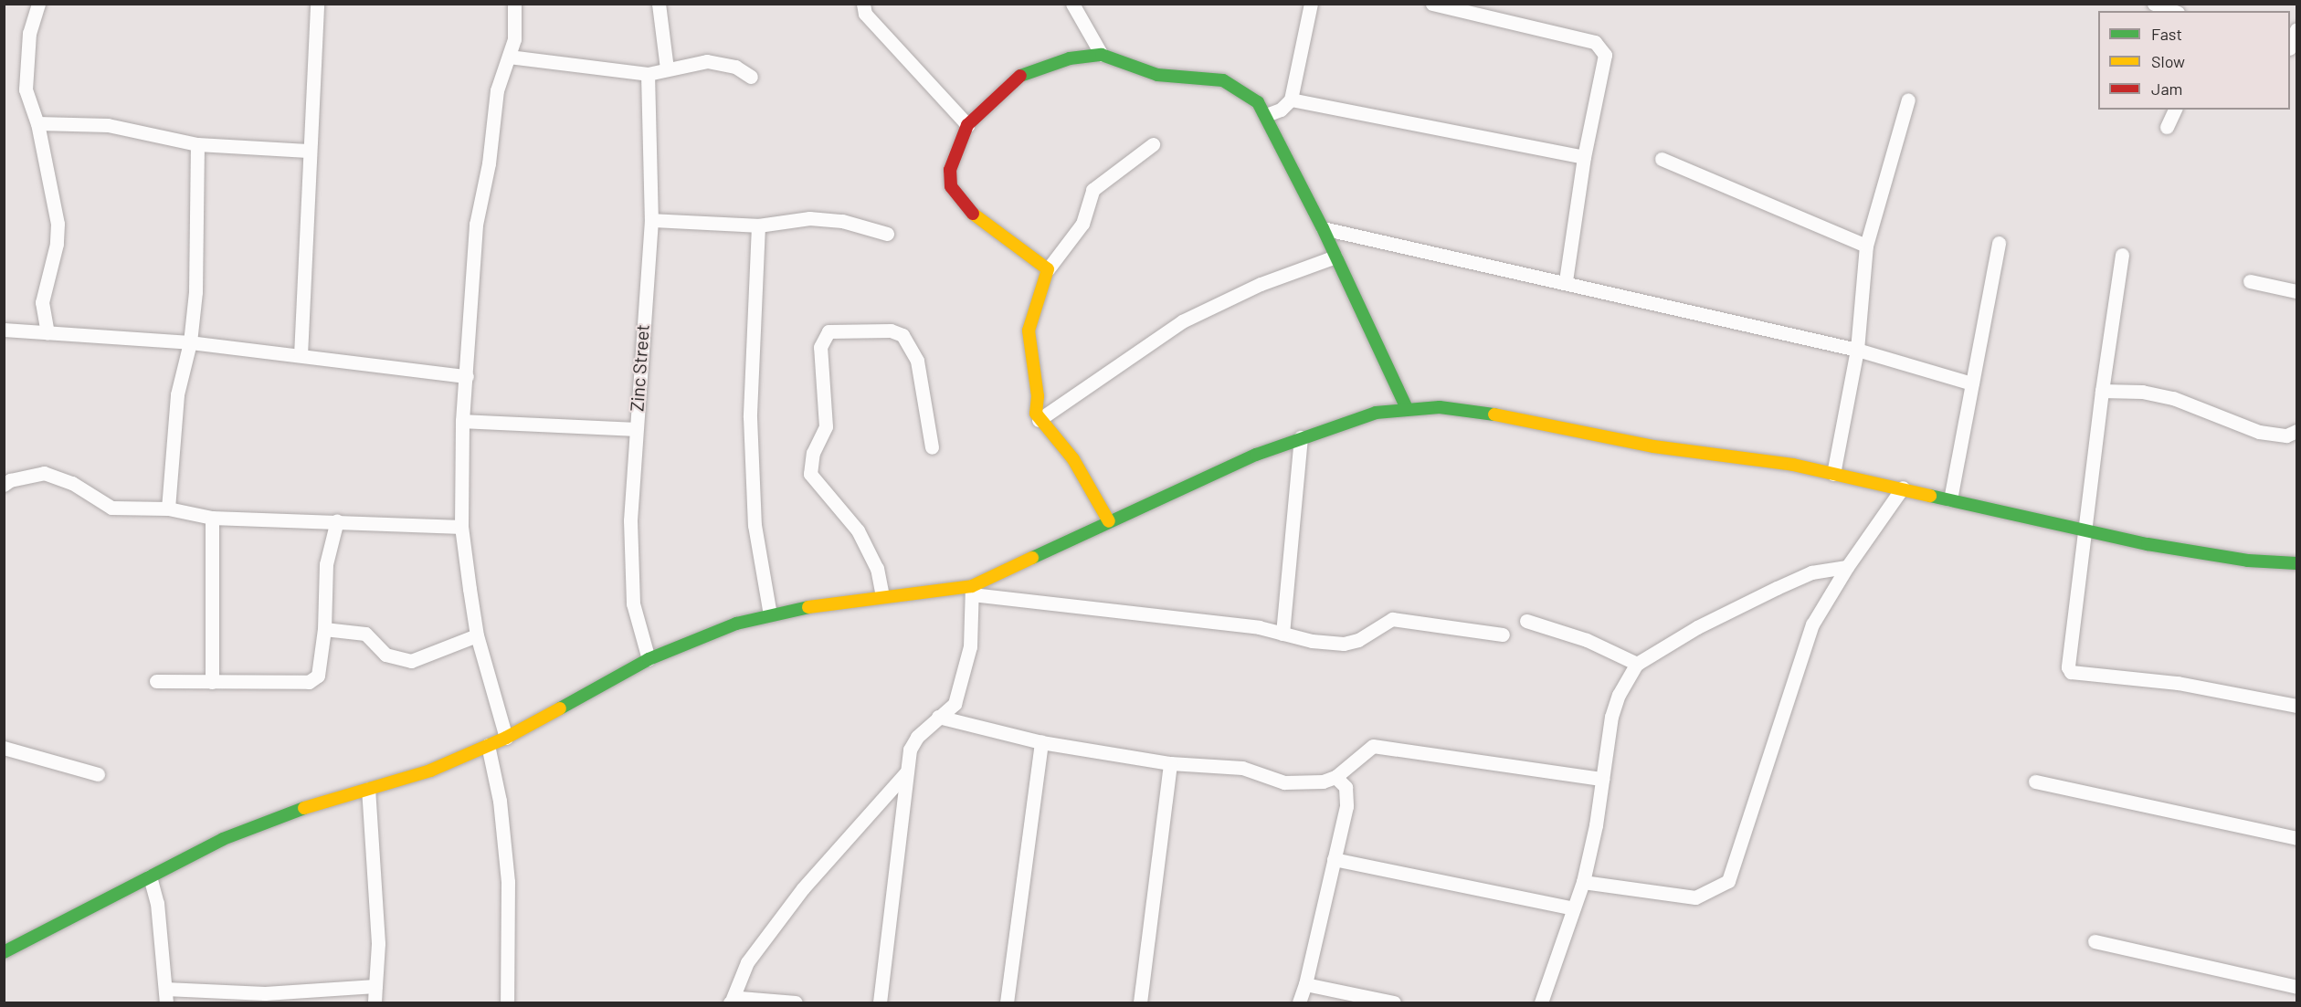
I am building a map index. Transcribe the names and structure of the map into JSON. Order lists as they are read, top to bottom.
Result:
{
  "streets": {
    "street": ["Zinc Street"]
  },
  "legend": ["Fast", "Slow", "Jam"]
}
